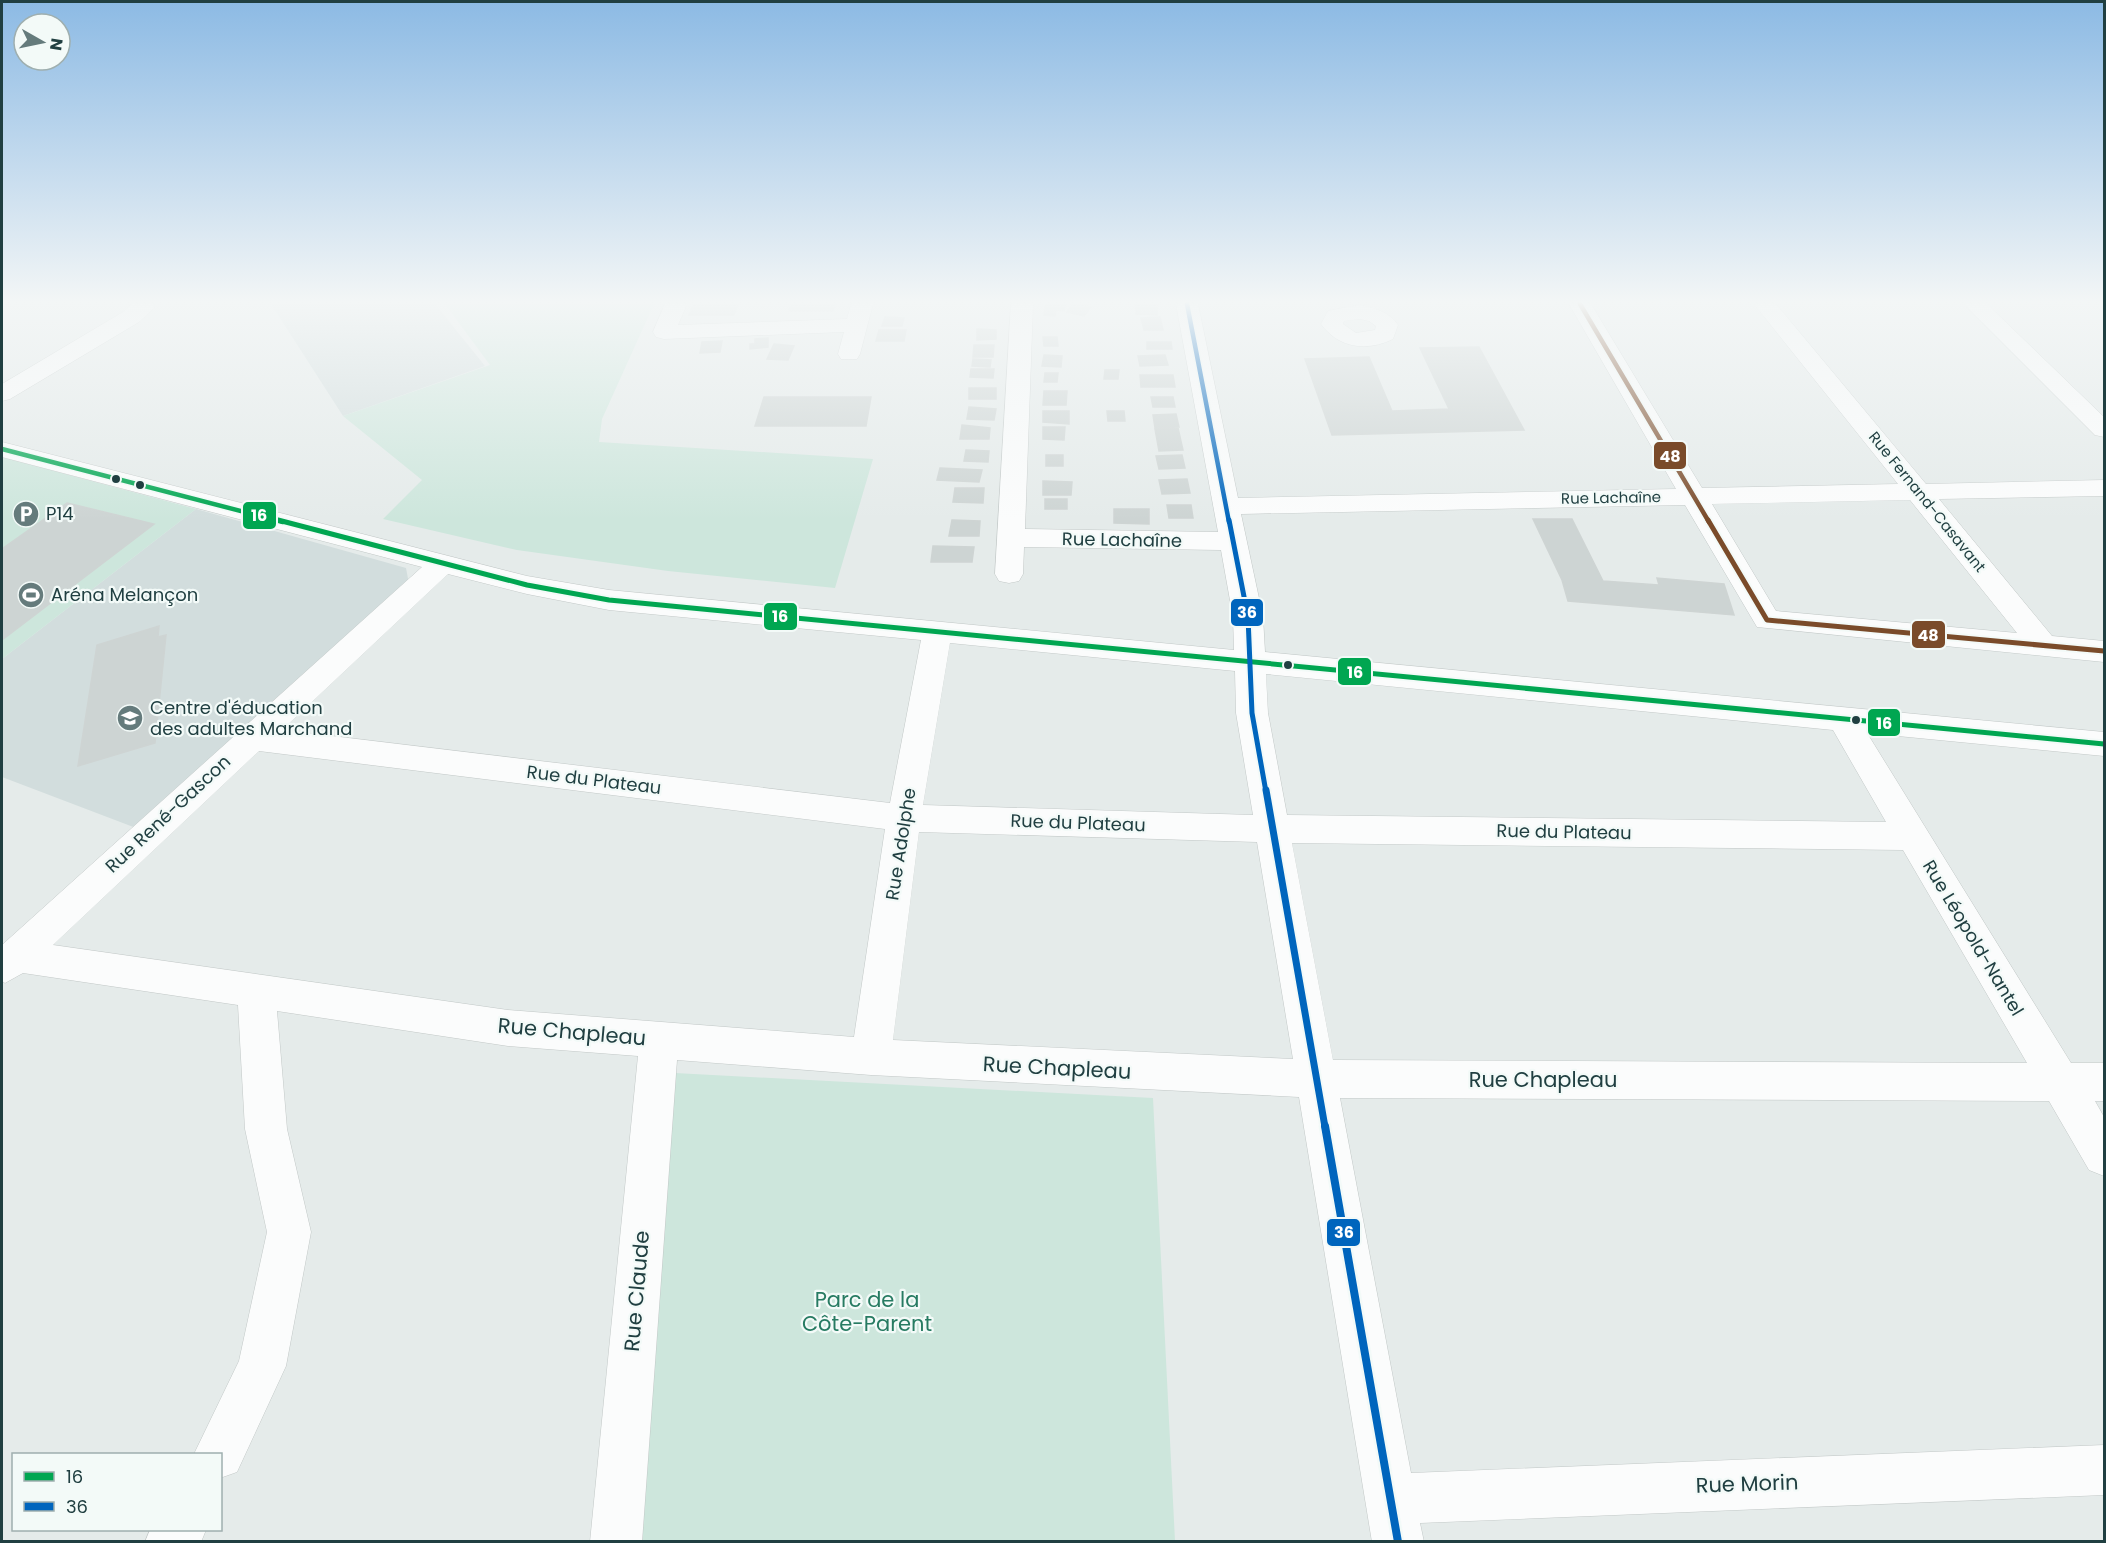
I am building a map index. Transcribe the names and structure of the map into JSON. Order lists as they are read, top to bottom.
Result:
{
  "streets": {
    "street": [
      "Rue Lachaîne",
      "Rue Fernand-Casavant",
      "Rue du Plateau",
      "Rue René-Gascon",
      "Rue Adolphe",
      "Rue Léopold-Nantel",
      "Rue Chapleau",
      "Rue Claude",
      "Rue Morin"
    ]
  },
  "crossings": [
    ["Rue Lachaîne", "Rue Fernand-Casavant"],
    ["Rue du Plateau", "Rue René-Gascon"],
    ["Rue du Plateau", "Rue Adolphe"],
    ["Rue du Plateau", "Rue Léopold-Nantel"],
    ["Rue René-Gascon", "Rue Chapleau"],
    ["Rue Adolphe", "Rue Chapleau"],
    ["Rue Léopold-Nantel", "Rue Chapleau"],
    ["Rue Chapleau", "Rue Claude"]
  ],
  "parks": ["Parc de la Côte-Parent"],
  "places": {
    "parking": ["P14"],
    "sports": ["Aréna Melançon"],
    "school or university": ["Centre d'éducation des adultes Marchand"]
  },
  "lines": ["transit line 36", "transit line 48", "transit line 16"],
  "legend": ["16", "36"],
  "north": "right"
}
